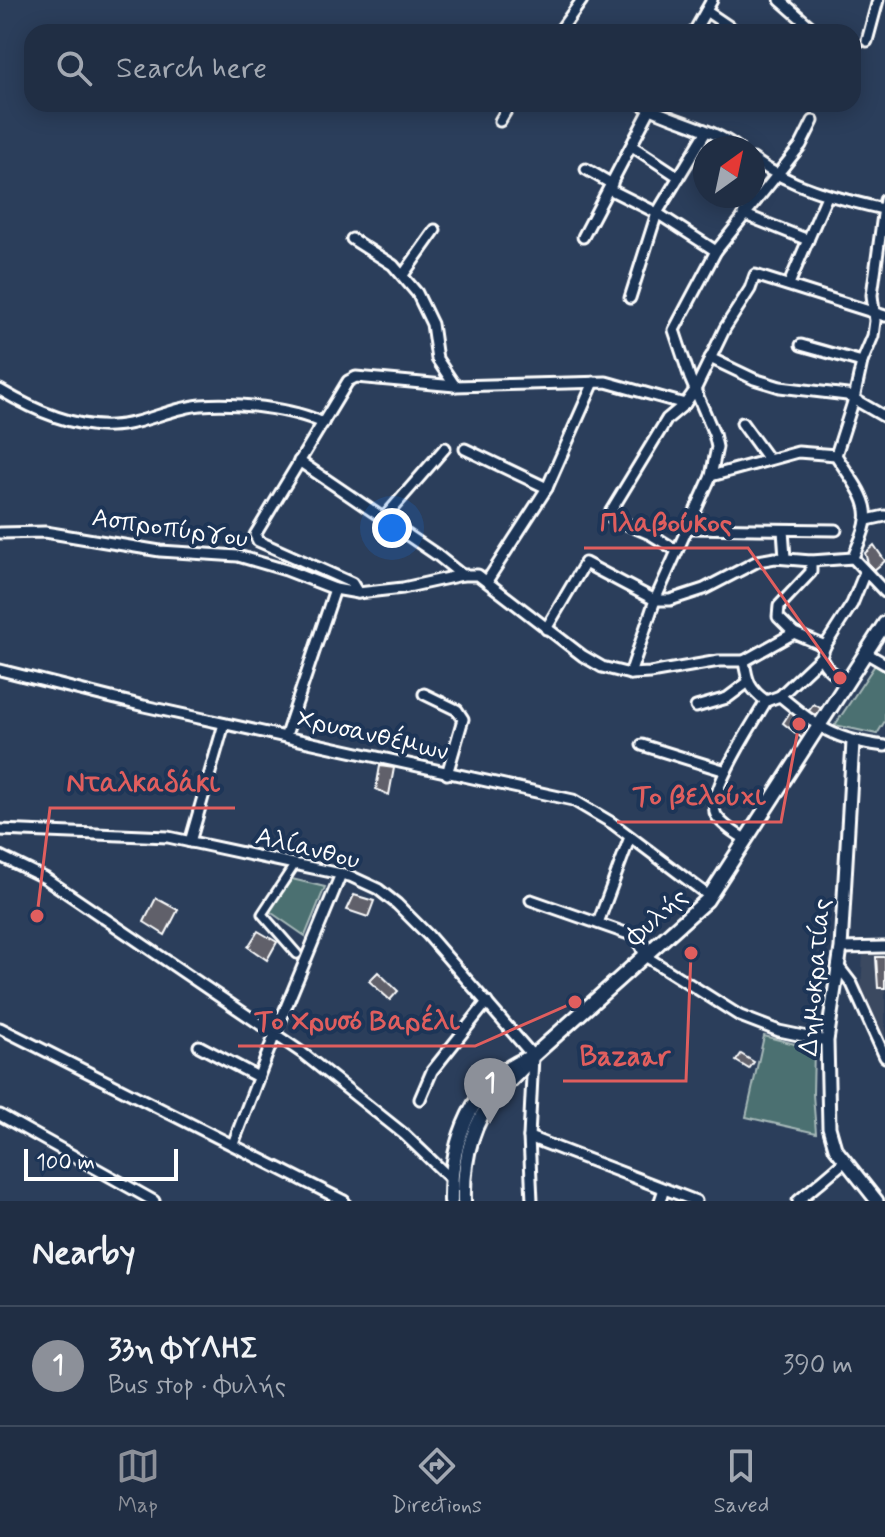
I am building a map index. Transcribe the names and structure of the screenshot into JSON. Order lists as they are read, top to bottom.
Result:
{
  "streets": {
    "main road": ["Φυλής"],
    "street": [
      "Ασπροπύργου",
      "Χρυσανθέμων",
      "Αλίανθου",
      "Δημοκρατίας"
    ]
  },
  "crossings": [
    ["Χρυσανθέμων", "Φυλής"],
    ["Αλίανθου", "Φυλής"]
  ],
  "places": [
    "Πλαβούκος",
    "Το βελούχι",
    "Νταλκαδάκι",
    "Bazaar",
    "Το Χρυσό Βαρέλι"
  ],
  "scale_bar": "100 m",
  "north": "top right",
  "page": {
    "search": "Search here",
    "pins": "1",
    "scale": "100 m",
    "heading": "Nearby",
    "list": [
      {
        "mark": "1",
        "name": "33η ΦΥΛΗΣ",
        "note": "Bus stop · Φυλής",
        "value": "390 m"
      }
    ],
    "nav": ["Map", "Directions", "Saved"]
  }
}
